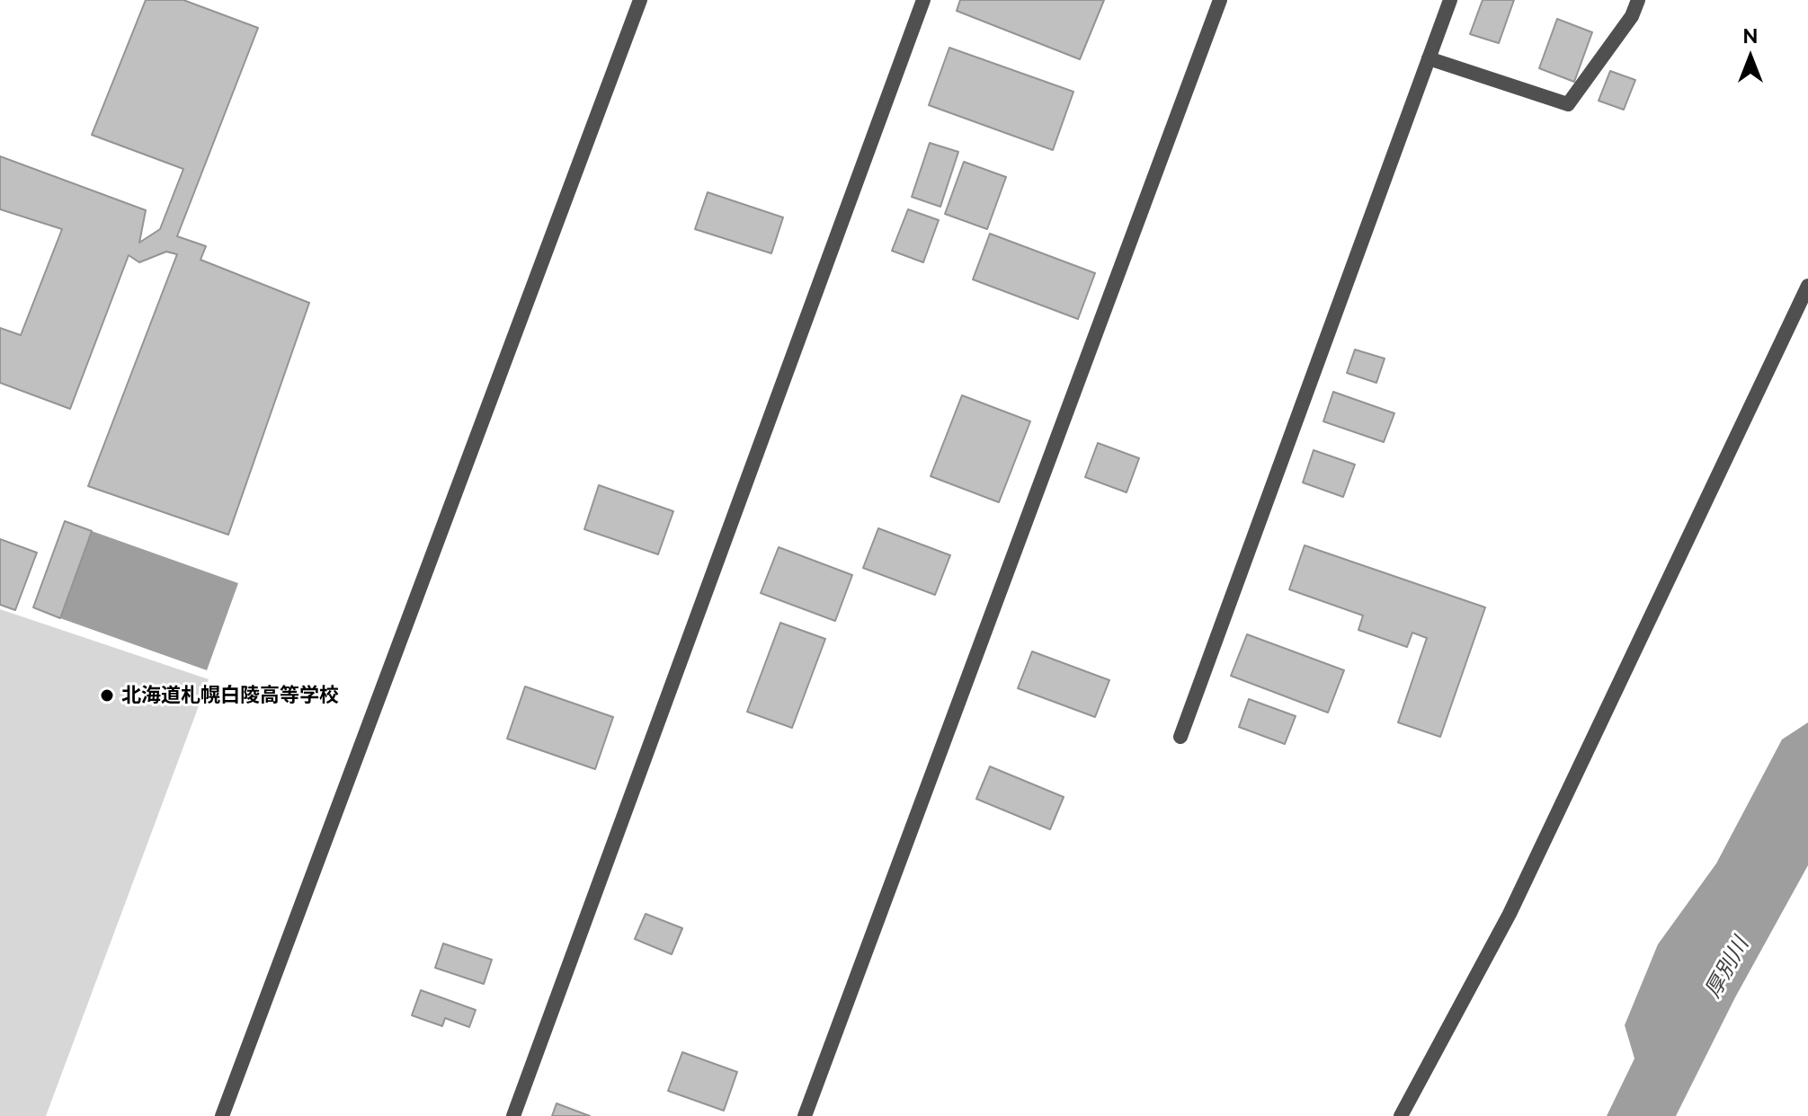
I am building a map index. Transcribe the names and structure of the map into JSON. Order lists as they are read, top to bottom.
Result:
{
  "water": ["厚別川"],
  "places": ["北海道札幌白陵高等学校"],
  "north": "top"
}
